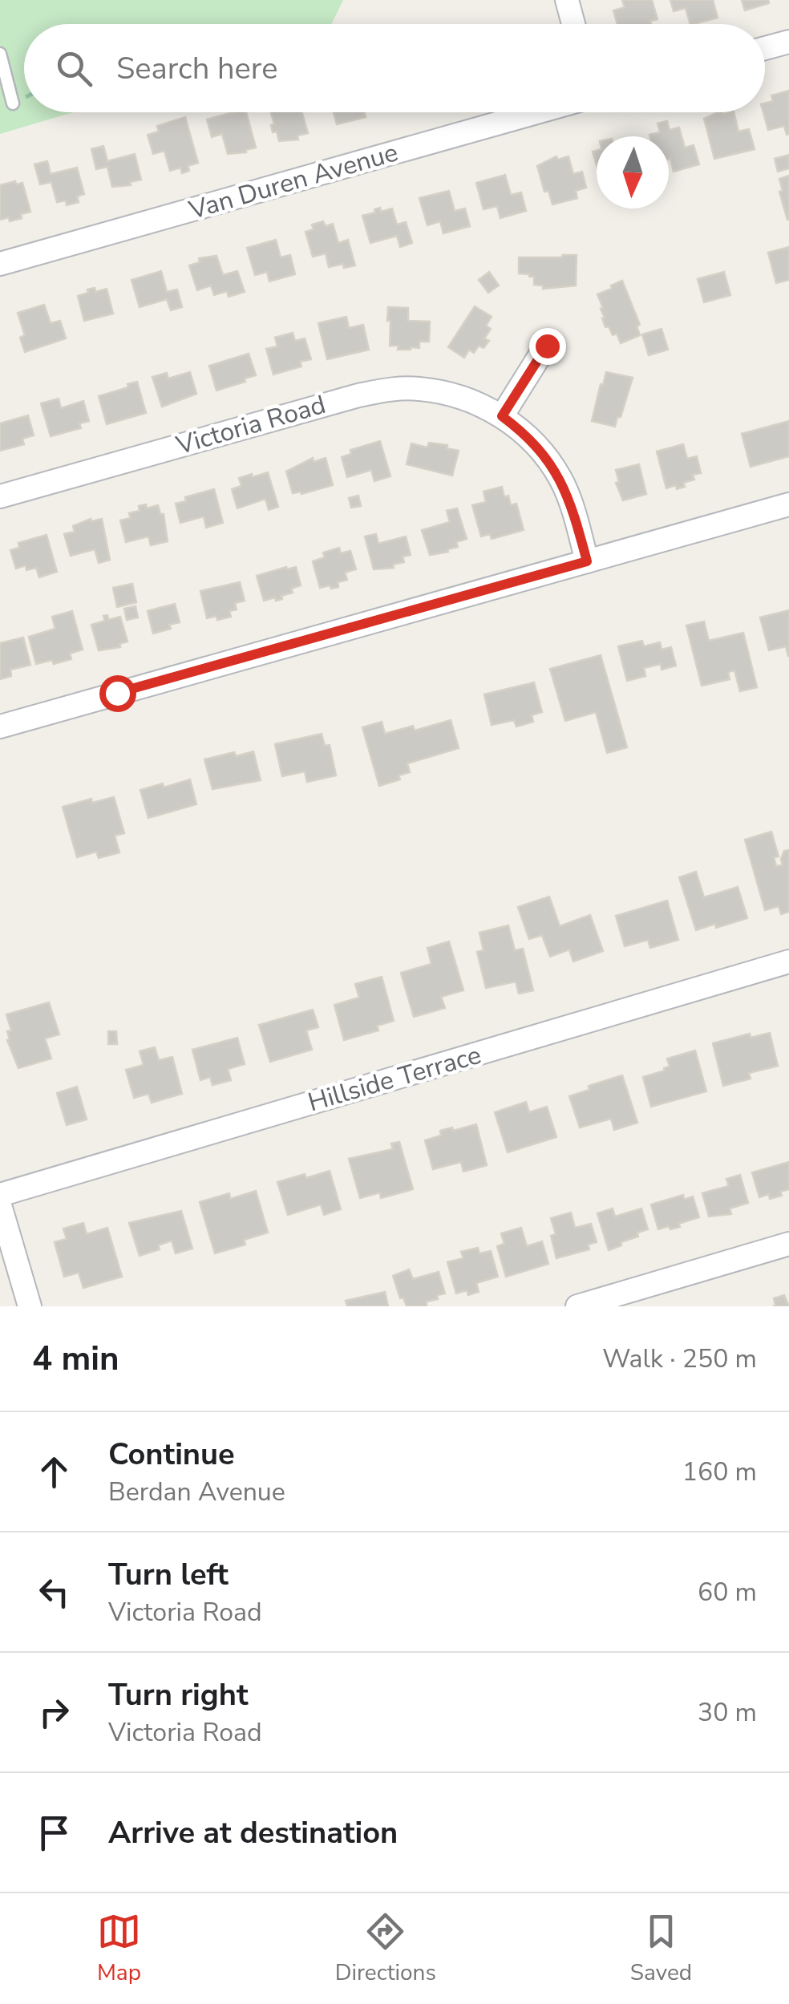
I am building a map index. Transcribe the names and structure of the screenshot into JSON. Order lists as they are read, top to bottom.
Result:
{
  "streets": {
    "street": ["Van Duren Avenue", "Victoria Road", "Hillside Terrace"]
  },
  "north": "bottom",
  "page": {
    "search": "Search here",
    "heading": ["4 min", "Walk · 250 m"],
    "list": [
      ["Continue", "Berdan Avenue", "160 m"],
      ["Turn left", "Victoria Road", "60 m"],
      ["Turn right", "Victoria Road", "30 m"],
      "Arrive at destination"
    ],
    "nav": ["Map", "Directions", "Saved"]
  }
}
